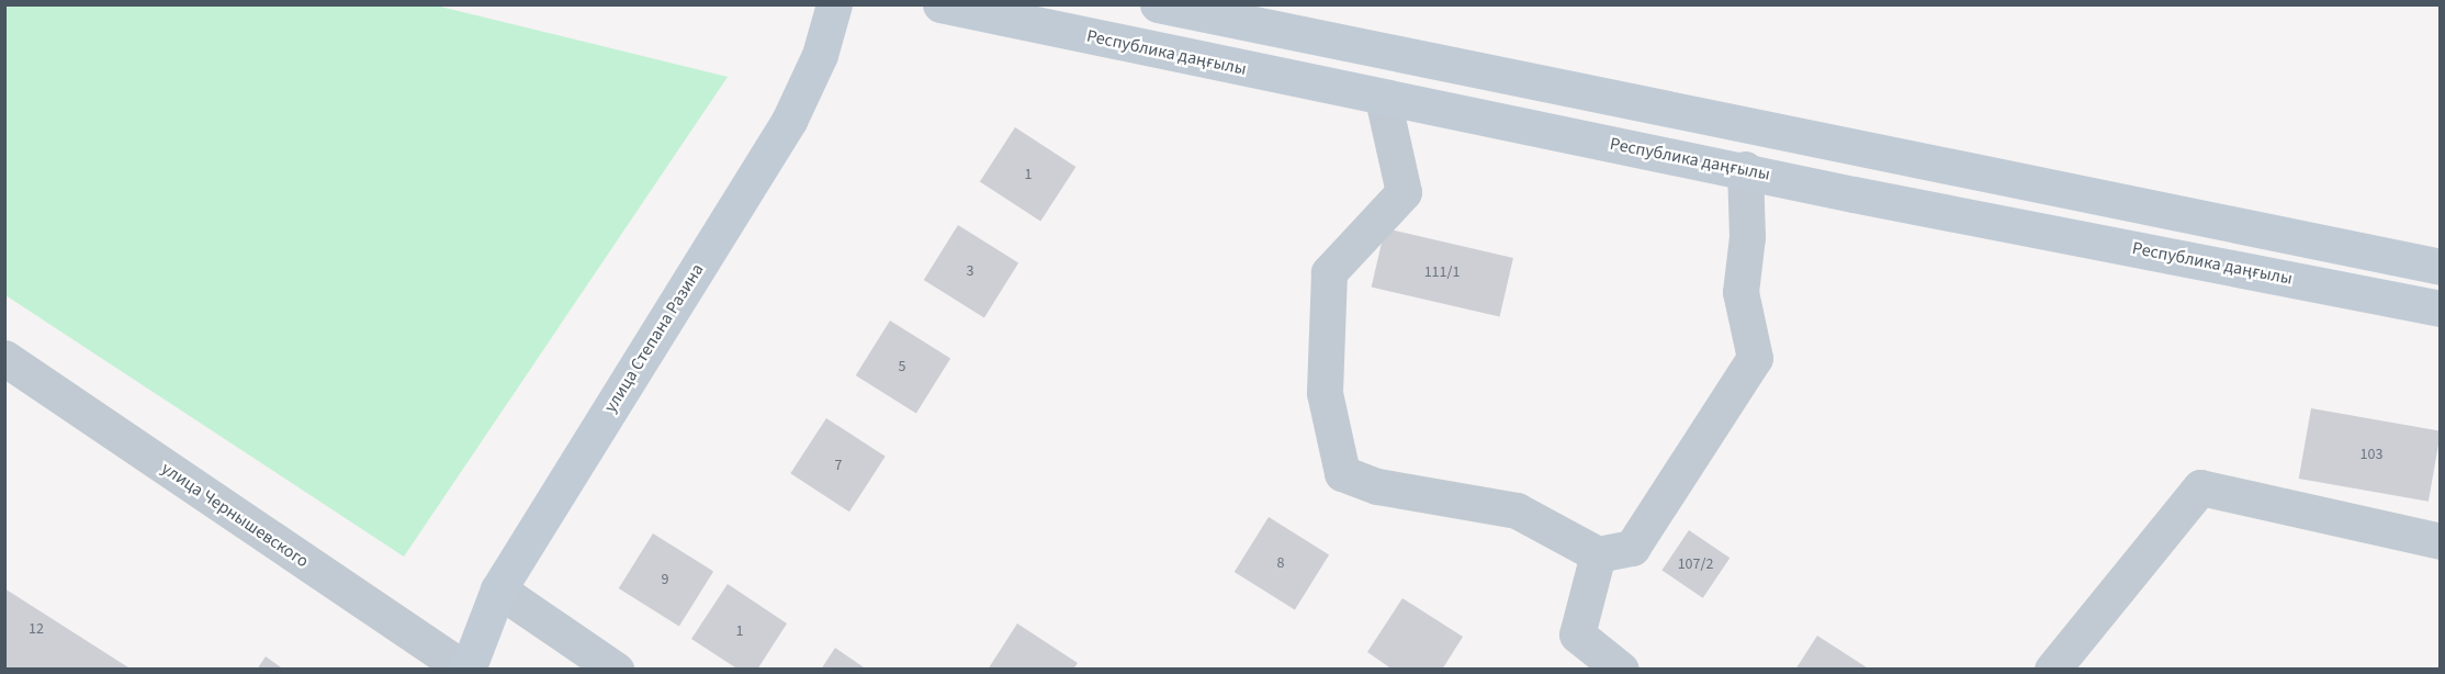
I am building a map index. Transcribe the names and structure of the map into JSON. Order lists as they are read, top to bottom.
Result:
{
  "streets": {
    "main road": ["Республика даңғылы", "улица Степана Разина"],
    "street": ["улица Чернышевского"]
  },
  "crossings": [
    ["улица Степана Разина", "улица Чернышевского"]
  ],
  "house_numbers": [
    "1",
    "3",
    "111/1",
    "5",
    "103",
    "7",
    "8",
    "107/2",
    "9",
    "12",
    "1"
  ]
}
